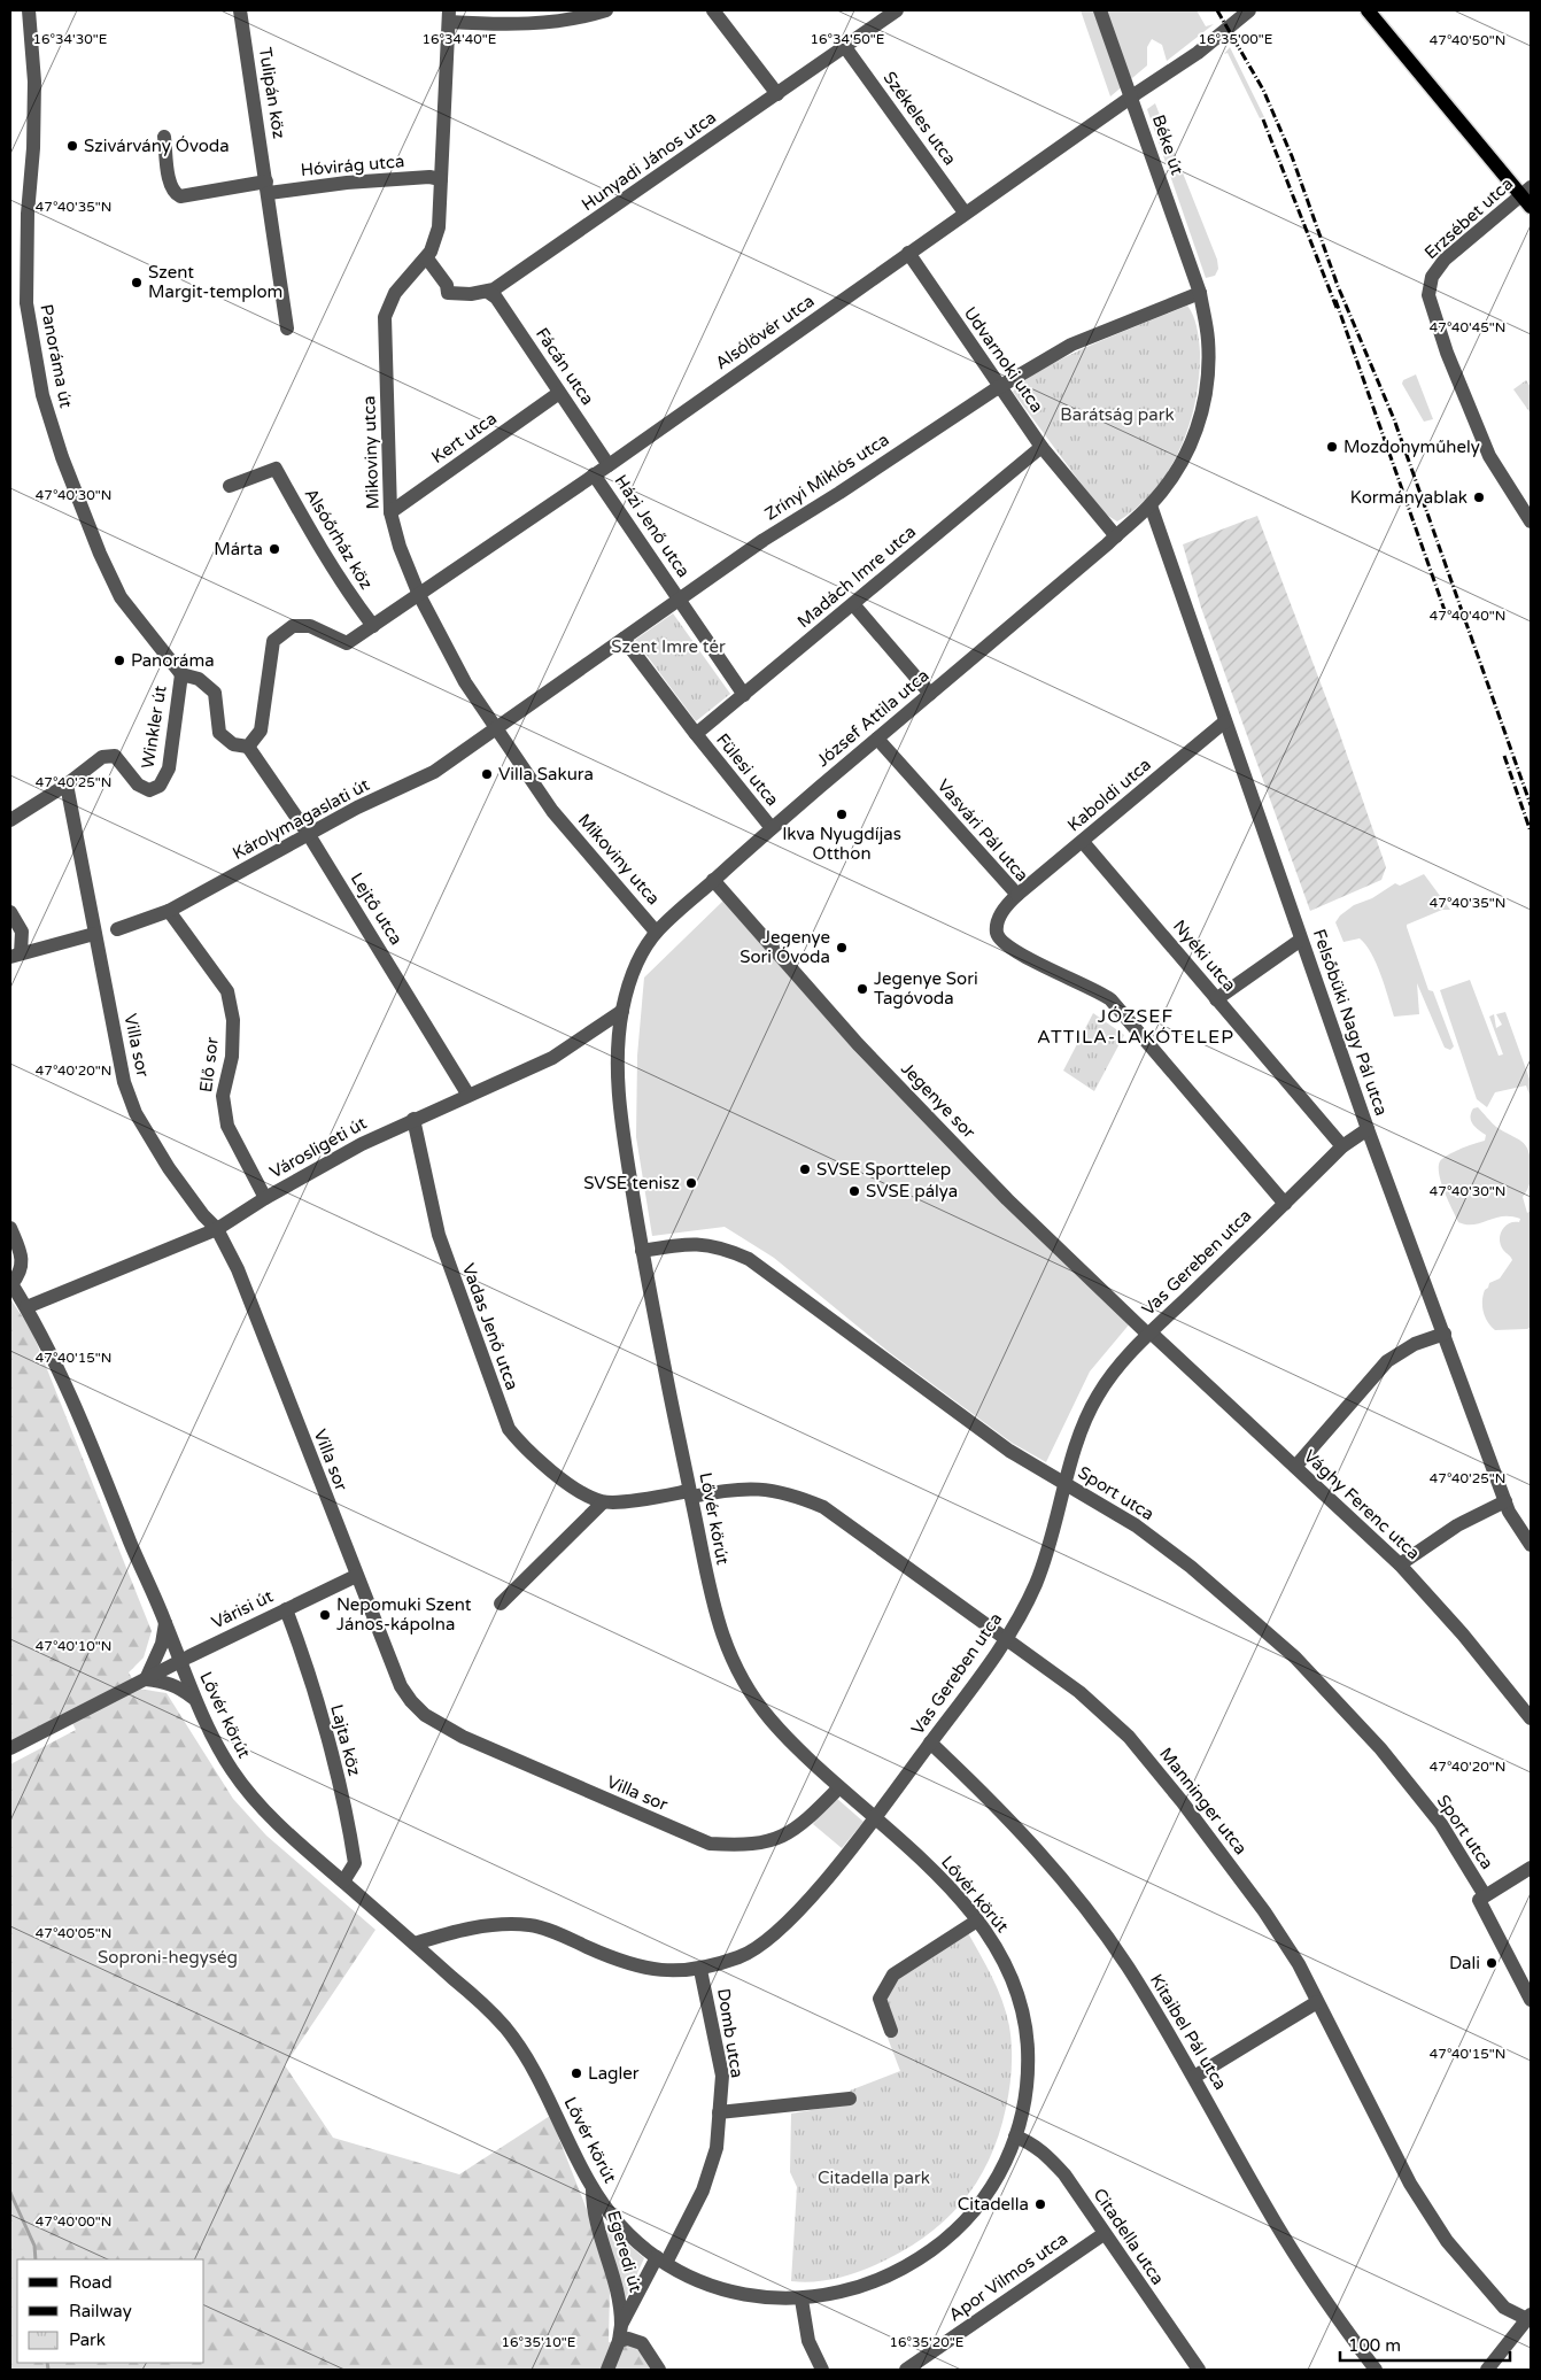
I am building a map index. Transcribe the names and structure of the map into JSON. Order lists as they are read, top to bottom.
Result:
{
  "streets": {
    "street": [
      "Tulipán köz",
      "Székeles utca",
      "Béke út",
      "Hunyadi János utca",
      "Hóvirág utca",
      "Erzsébet utca",
      "Alsólövér utca",
      "Panoráma út",
      "Udvarnoki utca",
      "Fácán utca",
      "Kert utca",
      "Mikoviny utca",
      "Zrínyi Miklós utca",
      "Házi Jenő utca",
      "Alsóőrház köz",
      "Madách Imre utca",
      "József Attila utca",
      "Winkler út",
      "Fülesi utca",
      "Kaboldi utca",
      "Károlymagaslati út",
      "Vasvári Pál utca",
      "Lejtő utca",
      "Nyéki utca",
      "Felsőbüki Nagy Pál utca",
      "Villa sor",
      "Elő sor",
      "Jegenye sor",
      "Városligeti út",
      "Vas Gereben utca",
      "Vadas Jenő utca",
      "Sport utca",
      "Vághy Ferenc utca",
      "Lővér körút",
      "Várisi út",
      "Lajta köz",
      "Manninger utca",
      "Kitaibel Pál utca",
      "Domb utca",
      "Citadella utca",
      "Egeredi út",
      "Apor Vilmos utca"
    ]
  },
  "crossings": [
    ["Tulipán köz", "Hóvirág utca"],
    ["Székeles utca", "Hunyadi János utca"],
    ["Székeles utca", "Alsólövér utca"],
    ["Béke út", "Alsólövér utca"],
    ["Béke út", "Zrínyi Miklós utca"],
    ["Hunyadi János utca", "Fácán utca"],
    ["Hunyadi János utca", "Mikoviny utca"],
    ["Hóvirág utca", "Mikoviny utca"],
    ["Alsólövér utca", "Udvarnoki utca"],
    ["Alsólövér utca", "Fácán utca"],
    ["Alsólövér utca", "Mikoviny utca"],
    ["Alsólövér utca", "Házi Jenő utca"],
    ["Panoráma út", "Winkler út"],
    ["Udvarnoki utca", "Zrínyi Miklós utca"],
    ["Udvarnoki utca", "Madách Imre utca"],
    ["Udvarnoki utca", "József Attila utca"],
    ["Fácán utca", "Kert utca"],
    ["Kert utca", "Mikoviny utca"],
    ["Mikoviny utca", "Zrínyi Miklós utca"],
    ["Mikoviny utca", "József Attila utca"],
    ["Mikoviny utca", "Károlymagaslati út"],
    ["Mikoviny utca", "Lővér körút"],
    ["Zrínyi Miklós utca", "Házi Jenő utca"],
    ["Zrínyi Miklós utca", "Károlymagaslati út"],
    ["Madách Imre utca", "Fülesi utca"],
    ["József Attila utca", "Fülesi utca"],
    ["József Attila utca", "Vasvári Pál utca"],
    ["József Attila utca", "Jegenye sor"],
    ["József Attila utca", "Lővér körút"],
    ["Winkler út", "Lejtő utca"],
    ["Winkler út", "Villa sor"],
    ["Kaboldi utca", "Vasvári Pál utca"],
    ["Kaboldi utca", "Nyéki utca"],
    ["Kaboldi utca", "Felsőbüki Nagy Pál utca"],
    ["Károlymagaslati út", "Lejtő utca"],
    ["Károlymagaslati út", "Elő sor"],
    ["Vasvári Pál utca", "Vas Gereben utca"],
    ["Lejtő utca", "Városligeti út"],
    ["Nyéki utca", "Vas Gereben utca"],
    ["Felsőbüki Nagy Pál utca", "Vas Gereben utca"],
    ["Villa sor", "Városligeti út"],
    ["Villa sor", "Lővér körút"],
    ["Villa sor", "Várisi út"],
    ["Elő sor", "Városligeti út"],
    ["Jegenye sor", "Vas Gereben utca"],
    ["Jegenye sor", "Vághy Ferenc utca"],
    ["Városligeti út", "Vadas Jenő utca"],
    ["Városligeti út", "Lővér körút"],
    ["Vas Gereben utca", "Sport utca"],
    ["Vas Gereben utca", "Vághy Ferenc utca"],
    ["Vas Gereben utca", "Lővér körút"],
    ["Vas Gereben utca", "Manninger utca"],
    ["Vas Gereben utca", "Kitaibel Pál utca"],
    ["Vas Gereben utca", "Domb utca"],
    ["Sport utca", "Lővér körút"],
    ["Lővér körút", "Várisi út"],
    ["Lővér körút", "Lajta köz"],
    ["Lővér körút", "Manninger utca"],
    ["Lővér körút", "Domb utca"],
    ["Lővér körút", "Citadella utca"],
    ["Lővér körút", "Egeredi út"],
    ["Várisi út", "Lajta köz"],
    ["Domb utca", "Egeredi út"],
    ["Citadella utca", "Apor Vilmos utca"]
  ],
  "districts": ["JÓZSEF ATTILA-LAKÓTELEP"],
  "parks": [
    "Barátság park",
    "Szent Imre tér",
    "Soproni-hegység",
    "Citadella park"
  ],
  "places": [
    "Szivárvány Óvoda",
    "Szent Margit-templom",
    "Mozdonyműhely",
    "Kormányablak",
    "Márta",
    "Panoráma",
    "Villa Sakura",
    "Ikva Nyugdíjas Otthon",
    "Jegenye Sori Óvoda",
    "Jegenye Sori Tagóvoda",
    "SVSE Sporttelep",
    "SVSE tenisz",
    "SVSE pálya",
    "Nepomuki Szent János-kápolna",
    "Dali",
    "Lagler",
    "Citadella"
  ],
  "legend": ["Road", "Railway", "Park"],
  "scale_bar": "100 m",
  "coordinates": [
    "16°34'30\"E",
    "16°34'40\"E",
    "16°34'50\"E",
    "16°35'00\"E",
    "47°40'50\"N",
    "47°40'35\"N",
    "47°40'45\"N",
    "47°40'30\"N",
    "47°40'40\"N",
    "47°40'25\"N",
    "47°40'20\"N",
    "47°40'15\"N",
    "47°40'10\"N",
    "47°40'05\"N",
    "47°40'00\"N",
    "16°35'10\"E",
    "16°35'20\"E"
  ]
}
